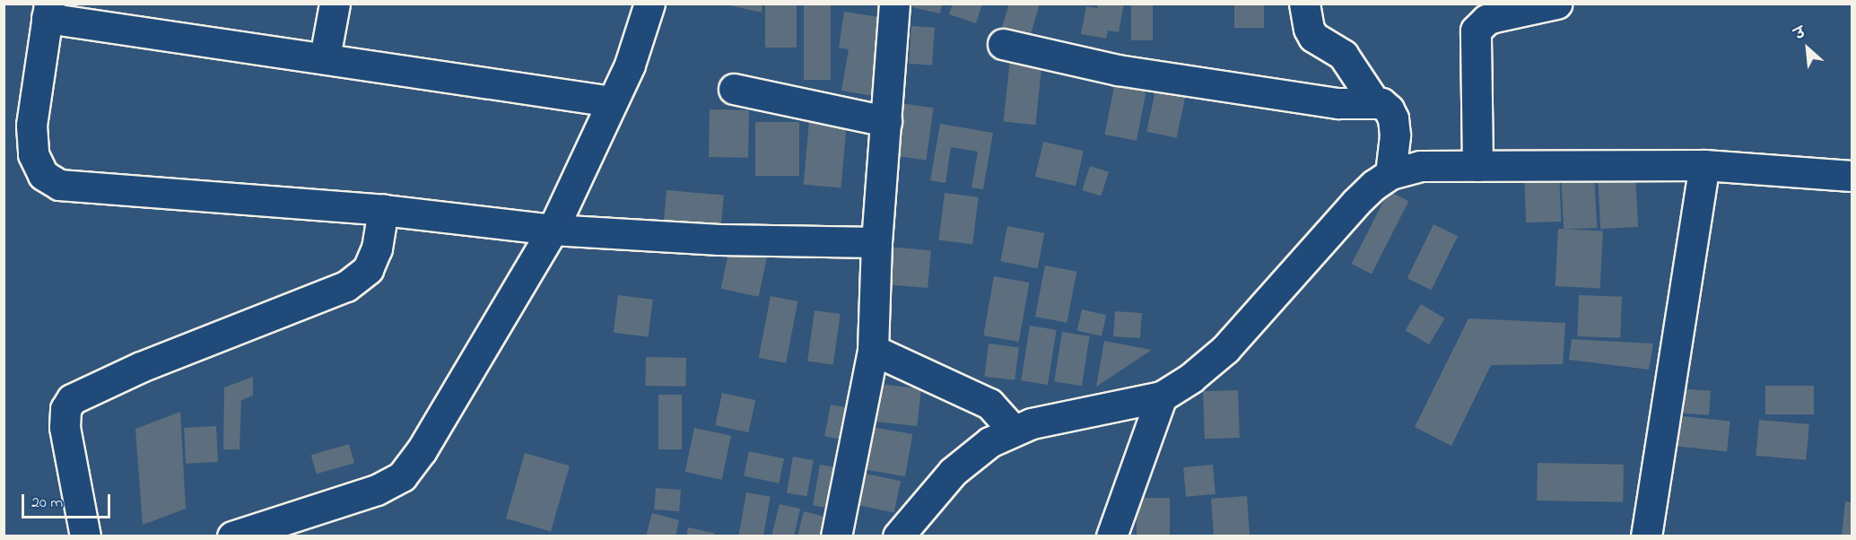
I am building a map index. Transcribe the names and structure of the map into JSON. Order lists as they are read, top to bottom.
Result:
{
  "scale_bar": "20 m",
  "north": "top left"
}
